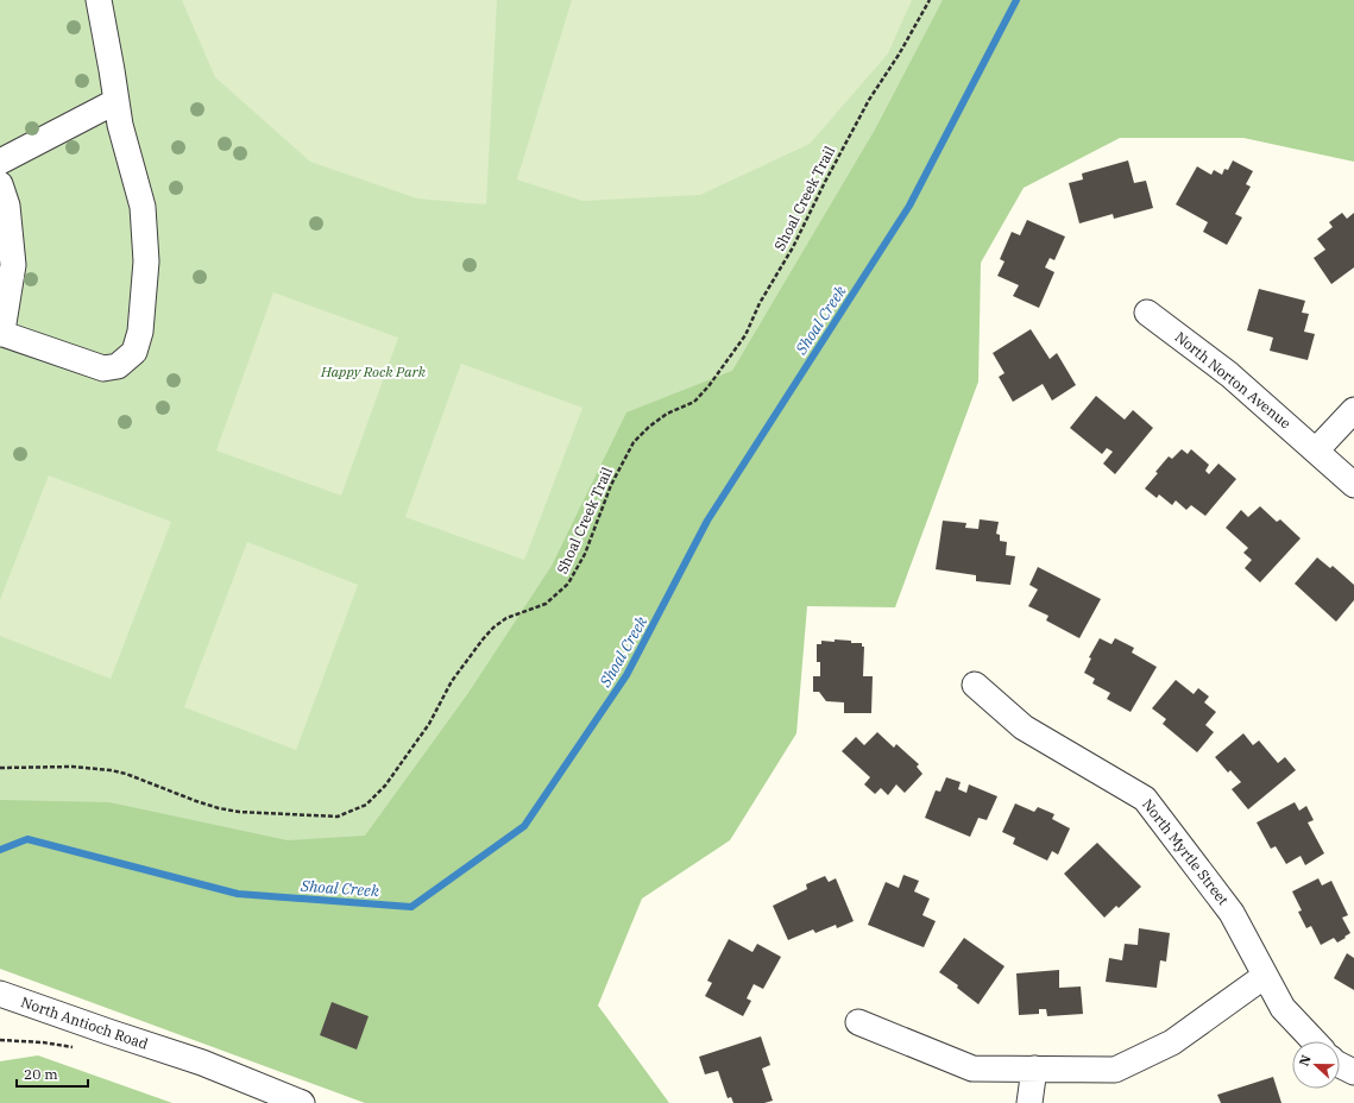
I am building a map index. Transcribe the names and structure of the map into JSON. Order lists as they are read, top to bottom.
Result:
{
  "streets": {
    "street": ["North Norton Avenue", "North Myrtle Street", "North Antioch Road"],
    "path": ["Shoal Creek Trail"]
  },
  "water": ["Shoal Creek"],
  "parks": ["Happy Rock Park"],
  "scale_bar": "20 m",
  "north": "left"
}
